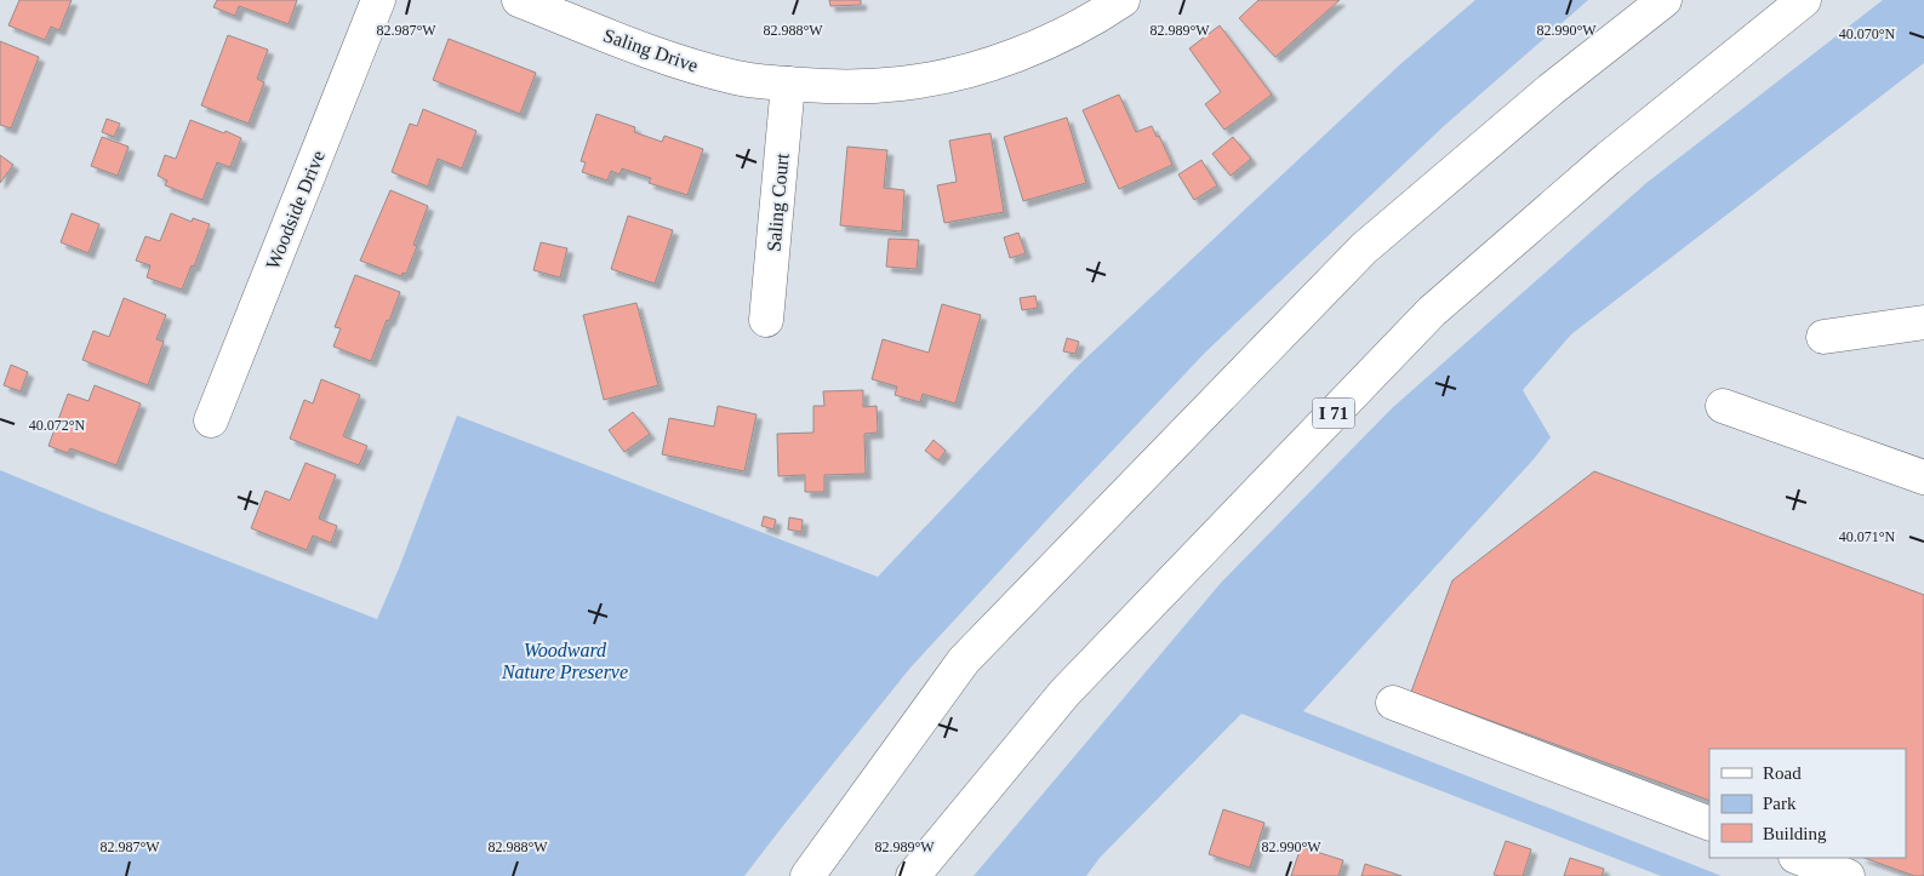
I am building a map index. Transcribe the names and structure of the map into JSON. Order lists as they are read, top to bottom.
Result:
{
  "streets": {
    "main road": [
      "Saling Drive",
      "Saling Court",
      "Woodside Drive",
      "I 71"
    ]
  },
  "crossings": [
    ["Saling Drive", "Saling Court"]
  ],
  "parks": ["Woodward Nature Preserve"],
  "legend": ["Road", "Park", "Building"],
  "coordinates": [
    "82.987°W",
    "82.988°W",
    "82.989°W",
    "82.990°W",
    "40.070°N",
    "40.072°N",
    "40.071°N"
  ]
}
